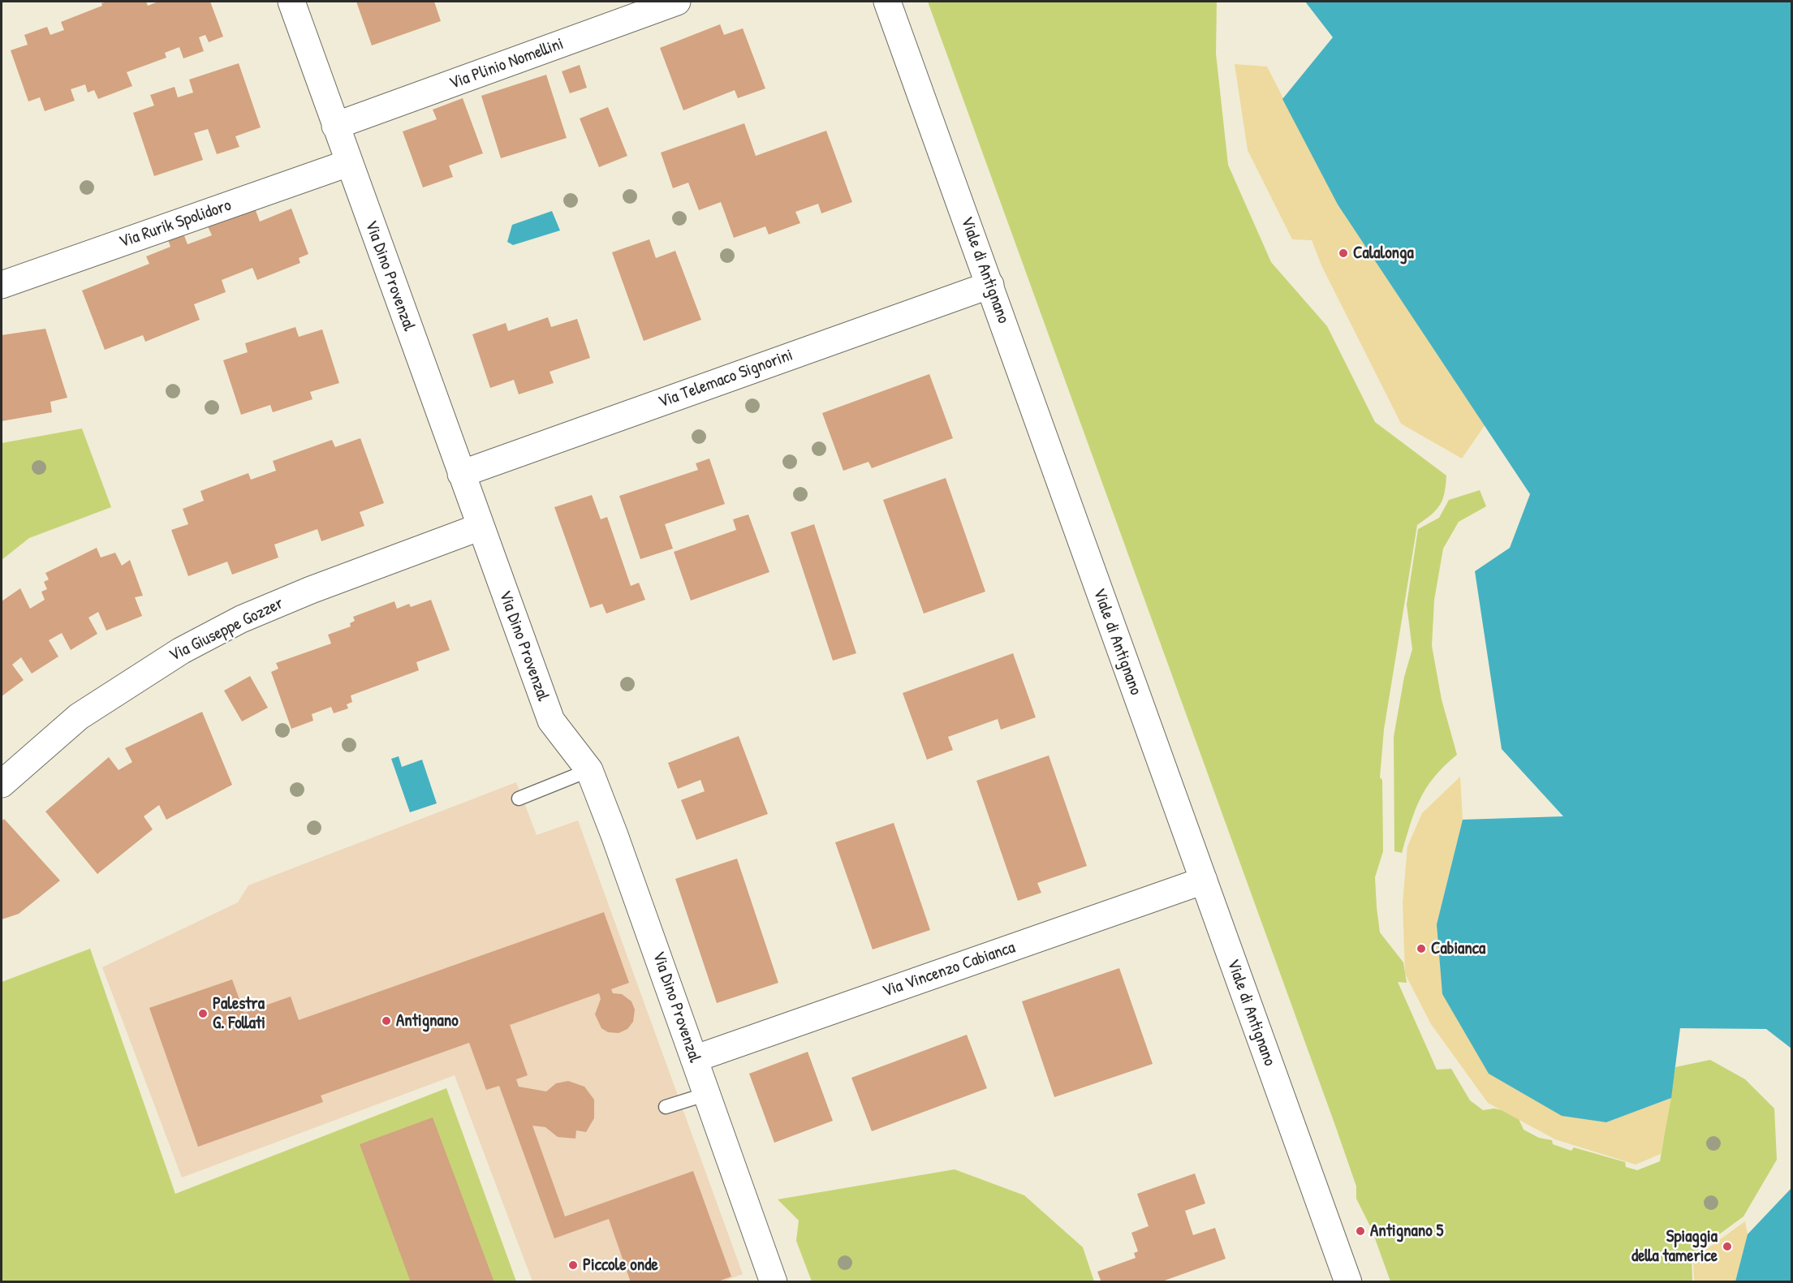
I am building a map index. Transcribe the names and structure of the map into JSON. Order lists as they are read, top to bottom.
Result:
{
  "streets": {
    "street": [
      "Via Plinio Nomellini",
      "Via Rurik Spolidoro",
      "Viale di Antignano",
      "Via Dino Provenzal",
      "Via Telemaco Signorini",
      "Via Giuseppe Gozzer",
      "Via Vincenzo Cabianca"
    ]
  },
  "crossings": [
    ["Via Plinio Nomellini", "Via Dino Provenzal"],
    ["Via Rurik Spolidoro", "Via Dino Provenzal"],
    ["Viale di Antignano", "Via Telemaco Signorini"],
    ["Viale di Antignano", "Via Vincenzo Cabianca"],
    ["Via Dino Provenzal", "Via Telemaco Signorini"],
    ["Via Dino Provenzal", "Via Giuseppe Gozzer"],
    ["Via Dino Provenzal", "Via Vincenzo Cabianca"]
  ],
  "places": [
    "Calalonga",
    "Cabianca",
    "Palestra G. Follati",
    "Antignano",
    "Antignano 5",
    "Spiaggia della tamerice",
    "Piccole onde"
  ]
}
